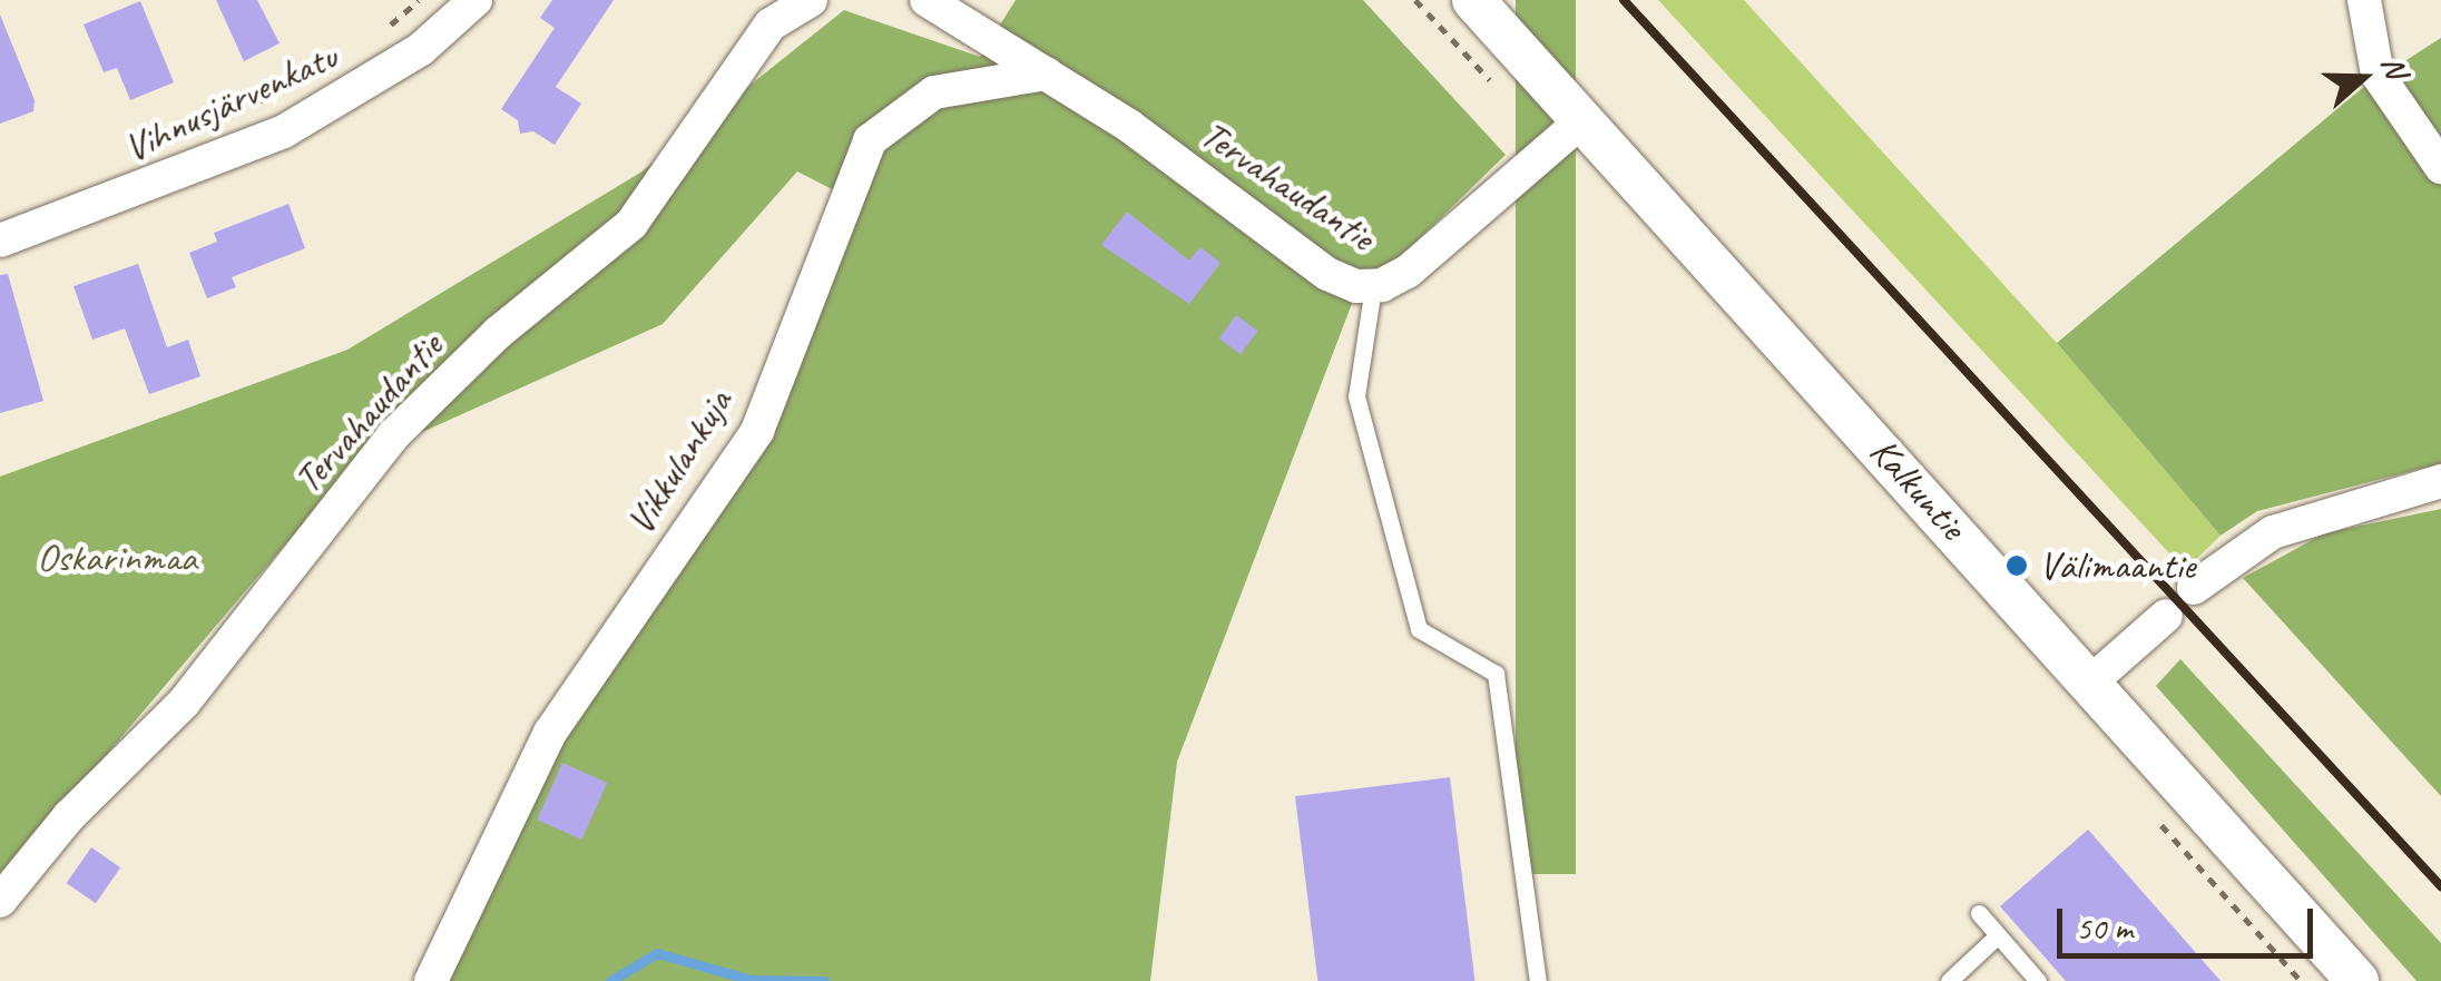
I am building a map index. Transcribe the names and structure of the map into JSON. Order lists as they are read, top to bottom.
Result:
{
  "streets": {
    "street": [
      "Vihnusjärvenkatu",
      "Tervahaudantie",
      "Vikkulankuja",
      "Kalkuntie"
    ]
  },
  "crossings": [
    ["Tervahaudantie", "Vikkulankuja"],
    ["Tervahaudantie", "Kalkuntie"]
  ],
  "parks": ["Oskarinmaa"],
  "places": ["Välimaantie"],
  "scale_bar": "50 m",
  "north": "right"
}
